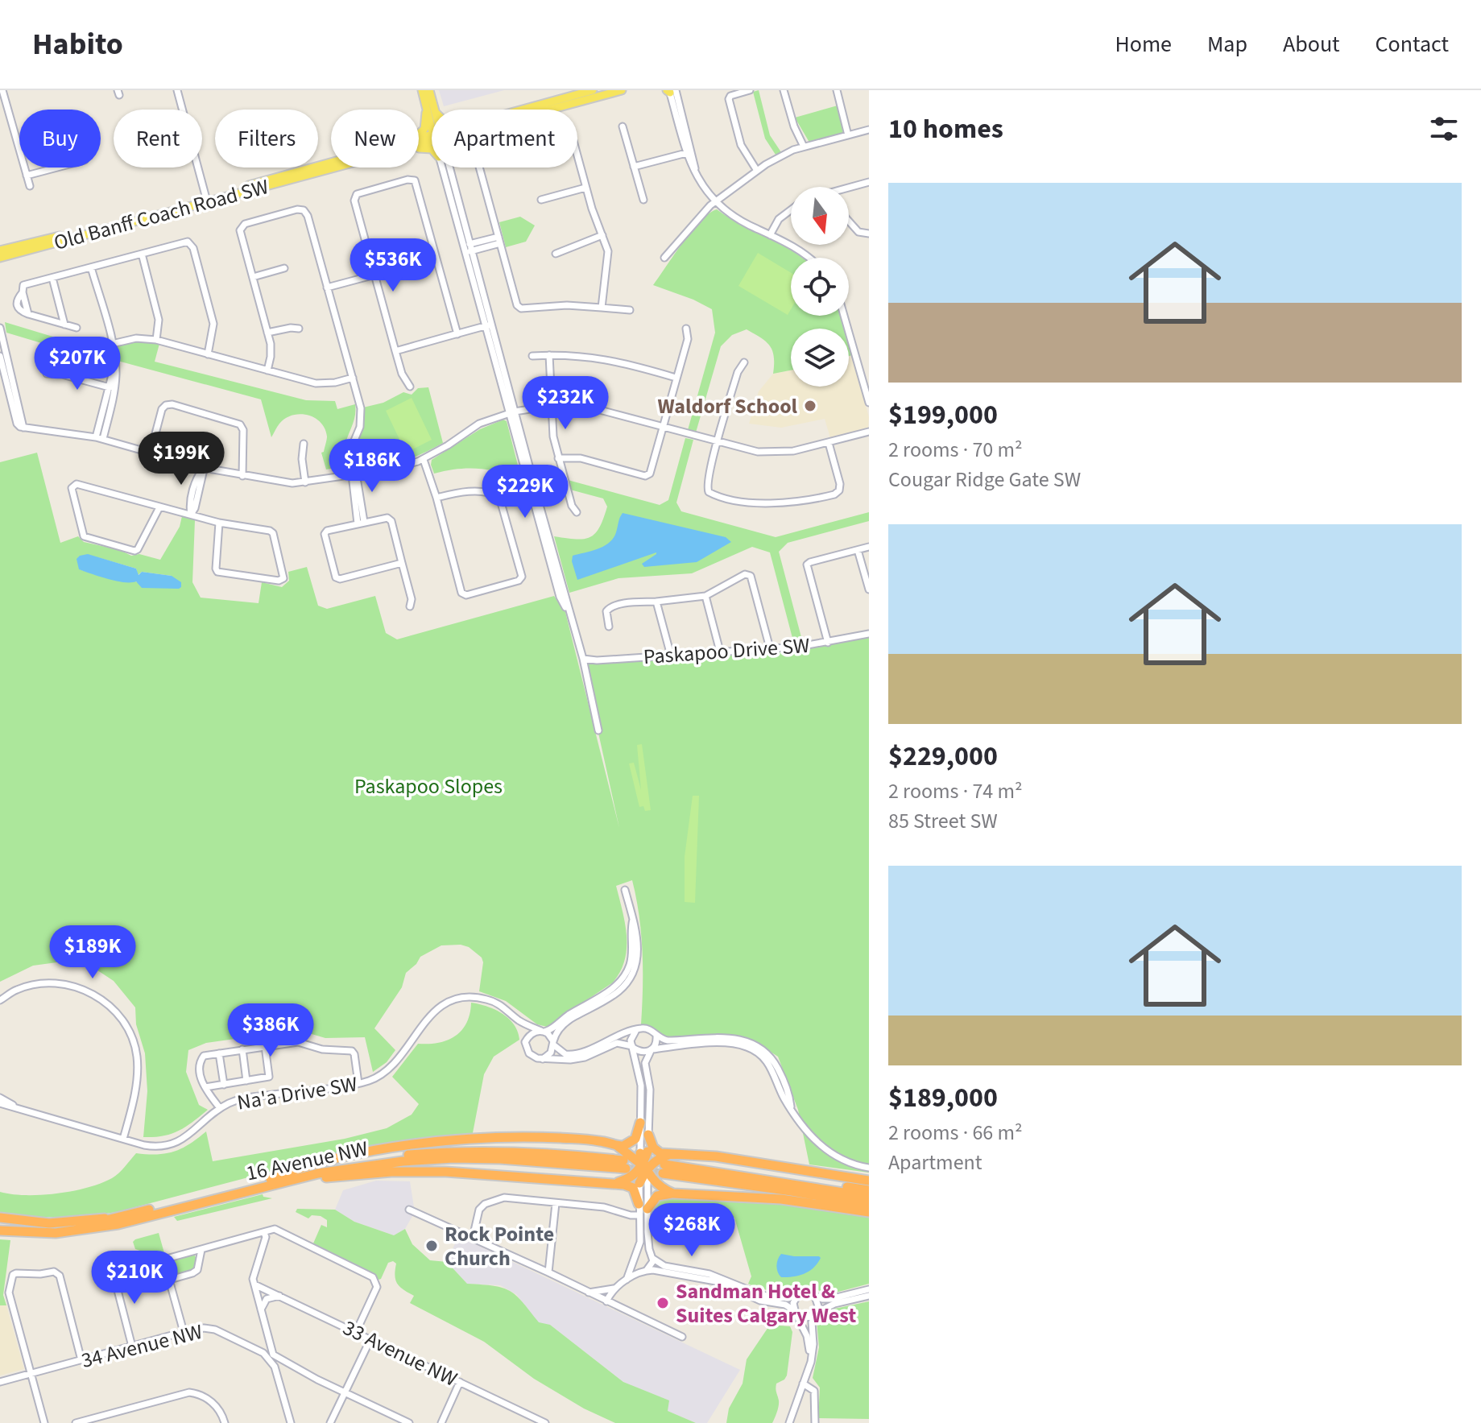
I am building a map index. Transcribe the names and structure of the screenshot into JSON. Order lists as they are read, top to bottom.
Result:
{
  "streets": {
    "highway": ["16 Avenue NW"],
    "main road": ["Old Banff Coach Road SW"],
    "street": [
      "Paskapoo Drive SW",
      "Na'a Drive SW",
      "34 Avenue NW",
      "33 Avenue NW"
    ]
  },
  "parks": ["Paskapoo Slopes"],
  "places": ["Waldorf School", "Rock Pointe Church", "Sandman Hotel & Suites Calgary West"],
  "north": "bottom",
  "page": {
    "header": "Habito",
    "nav": [
      "Home",
      "Map",
      "About",
      "Contact"
    ],
    "heading": "10 homes",
    "chip": [
      "Buy",
      "Rent",
      "Filters",
      "New",
      "Apartment"
    ],
    "list": [
      {
        "name": "$199,000",
        "note": "2 rooms · 70 m² · Cougar Ridge Gate SW"
      },
      {
        "name": "$229,000",
        "note": "2 rooms · 74 m² · 85 Street SW"
      },
      {
        "name": "$189,000",
        "note": "2 rooms · 66 m² · Apartment"
      }
    ],
    "price": [
      "$536K",
      "$207K",
      "$232K",
      "$199K",
      "$186K",
      "$229K",
      "$189K",
      "$386K",
      "$268K",
      "$210K"
    ]
  }
}
